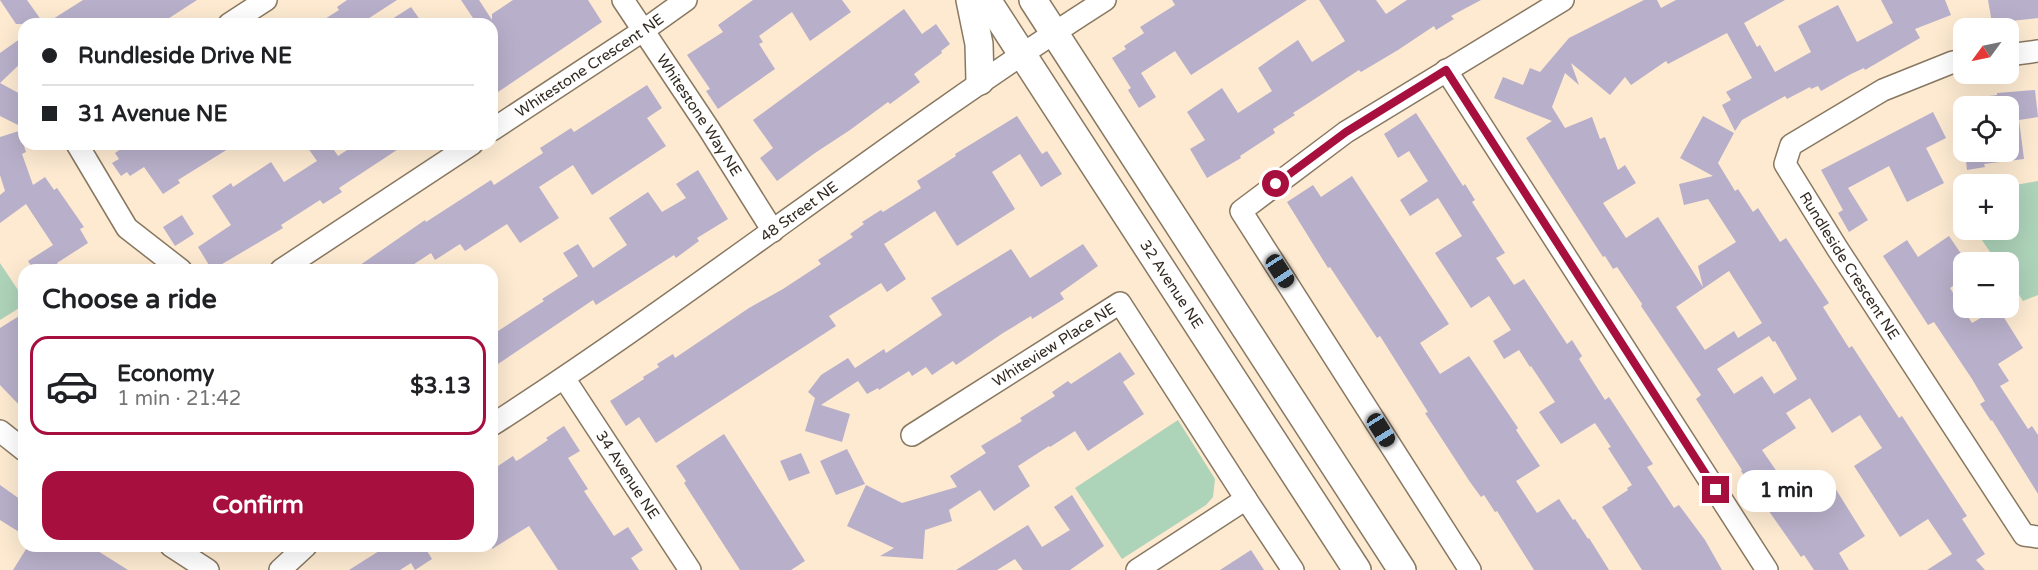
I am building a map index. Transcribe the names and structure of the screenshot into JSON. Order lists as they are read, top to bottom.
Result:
{
  "streets": {
    "main road": ["32 Avenue NE"],
    "street": [
      "Whitestone Crescent NE",
      "Whitestone Way NE",
      "48 Street NE",
      "Rundleside Crescent NE",
      "Whiteview Place NE",
      "34 Avenue NE"
    ]
  },
  "crossings": [
    ["Whitestone Crescent NE", "Whitestone Way NE"],
    ["Whitestone Way NE", "48 Street NE"],
    ["48 Street NE", "32 Avenue NE"],
    ["48 Street NE", "34 Avenue NE"]
  ],
  "north": "bottom left",
  "page": {
    "map_buttons": ["+", "−"],
    "banner": ["Rundleside Drive NE", "31 Avenue NE"],
    "heading": "Choose a ride",
    "list": [
      {
        "name": "Economy",
        "note": "1 min · 21:42",
        "value": "$3.13"
      }
    ],
    "buttons": "Confirm",
    "bubble": "1 min"
  }
}
